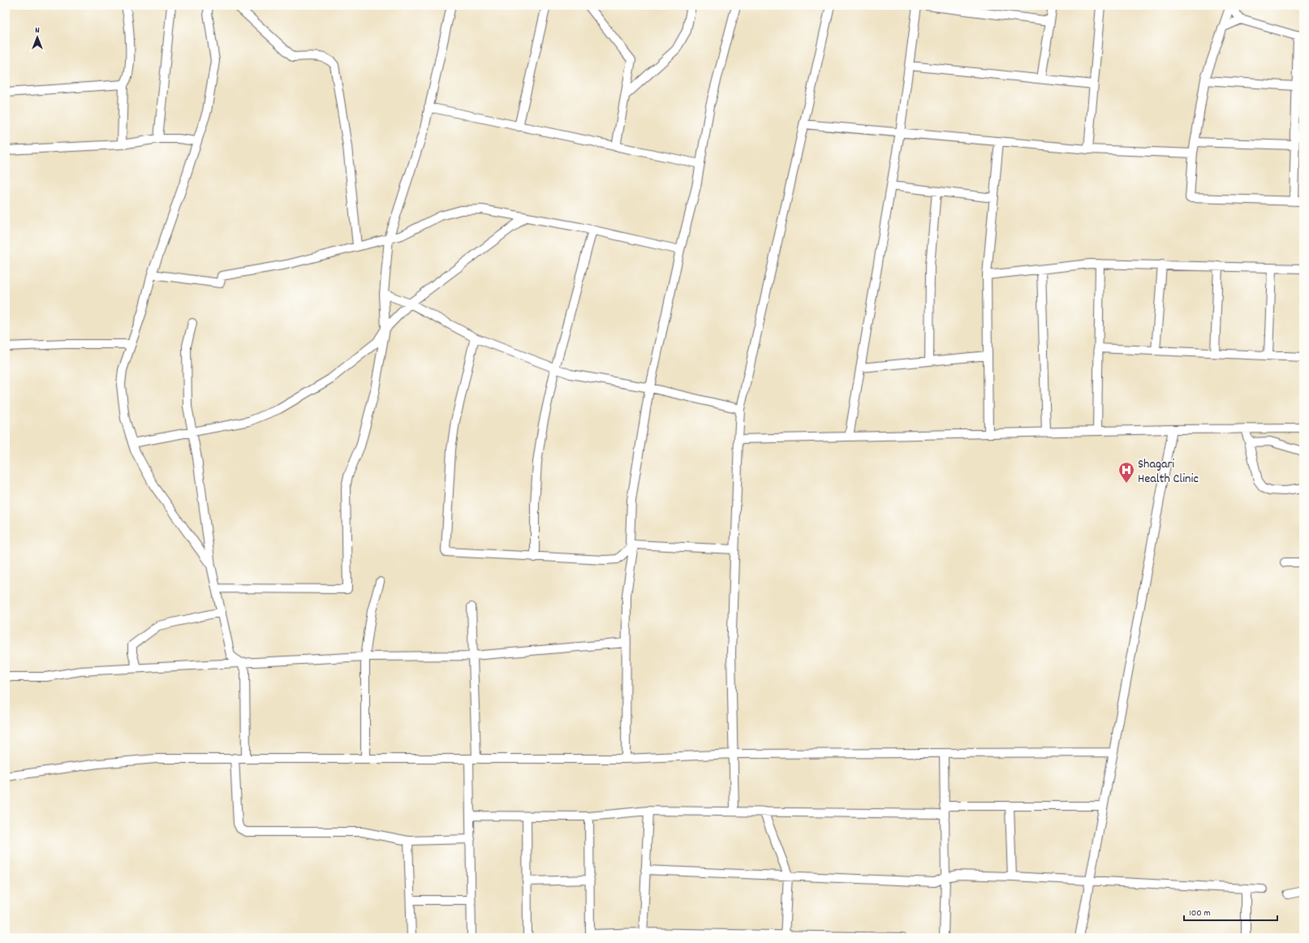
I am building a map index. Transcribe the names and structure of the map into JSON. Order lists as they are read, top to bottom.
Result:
{
  "places": {
    "hospital": ["Shagari Health Clinic"]
  },
  "scale_bar": "100 m",
  "north": "top"
}
